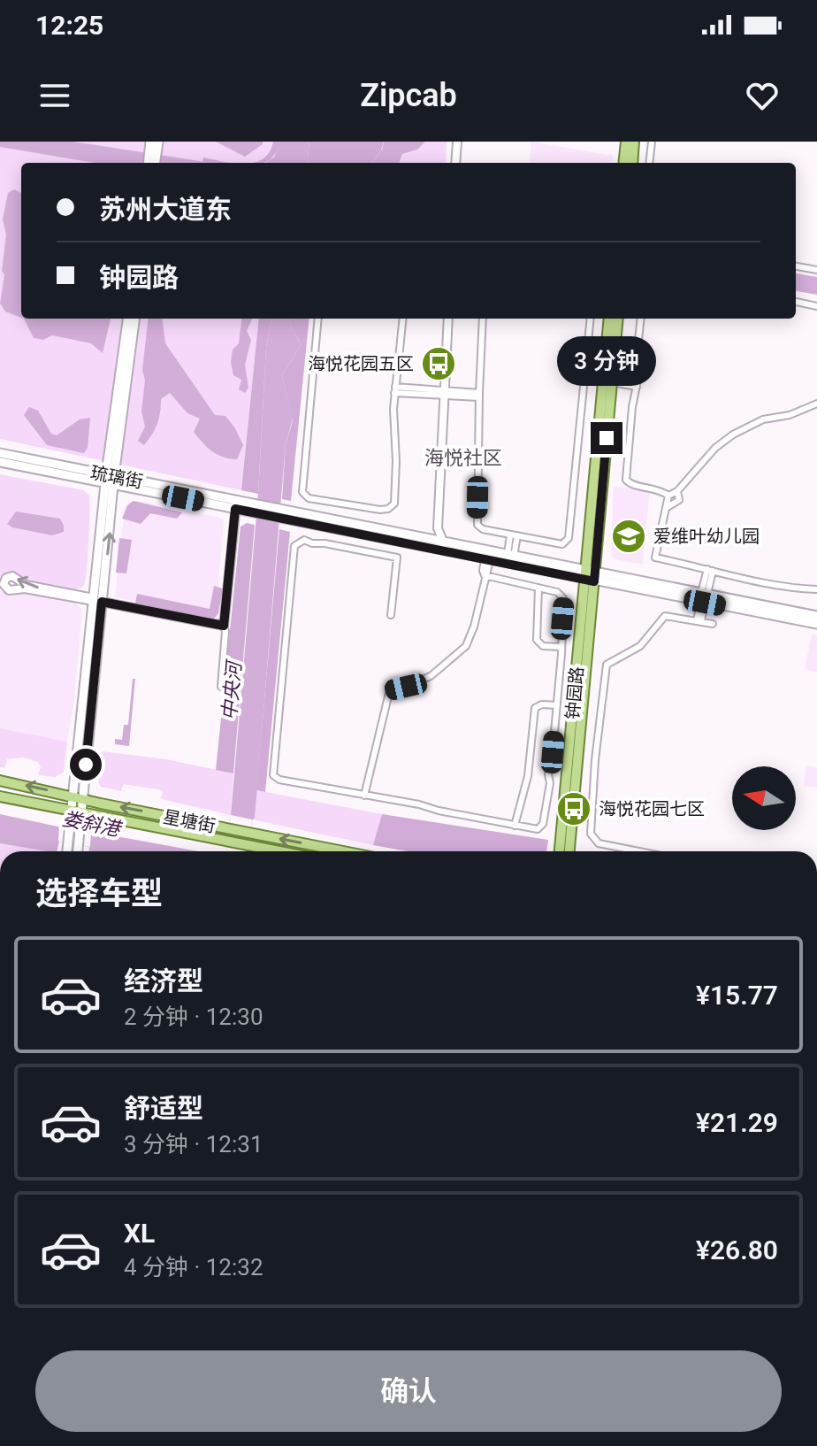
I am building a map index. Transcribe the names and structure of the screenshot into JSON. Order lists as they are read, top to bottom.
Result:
{
  "streets": {
    "main road": ["琉璃街", "钟园路", "星塘街"]
  },
  "crossings": [
    ["琉璃街", "钟园路"]
  ],
  "districts": ["海悦社区"],
  "water": ["中央河", "娄斜港"],
  "places": {
    "bus stop": ["海悦花园五区", "海悦花园七区"],
    "school or university": ["爱维叶幼儿园"]
  },
  "north": "left",
  "page": {
    "status": "12:25",
    "header": "Zipcab",
    "banner": ["苏州大道东", "钟园路"],
    "bubble": "3 分钟",
    "heading": "选择车型",
    "list": [
      {
        "name": "经济型",
        "note": "2 分钟 · 12:30",
        "value": "¥15.77"
      },
      {
        "name": "舒适型",
        "note": "3 分钟 · 12:31",
        "value": "¥21.29"
      },
      {
        "name": "XL",
        "note": "4 分钟 · 12:32",
        "value": "¥26.80"
      }
    ],
    "buttons": "确认"
  }
}
